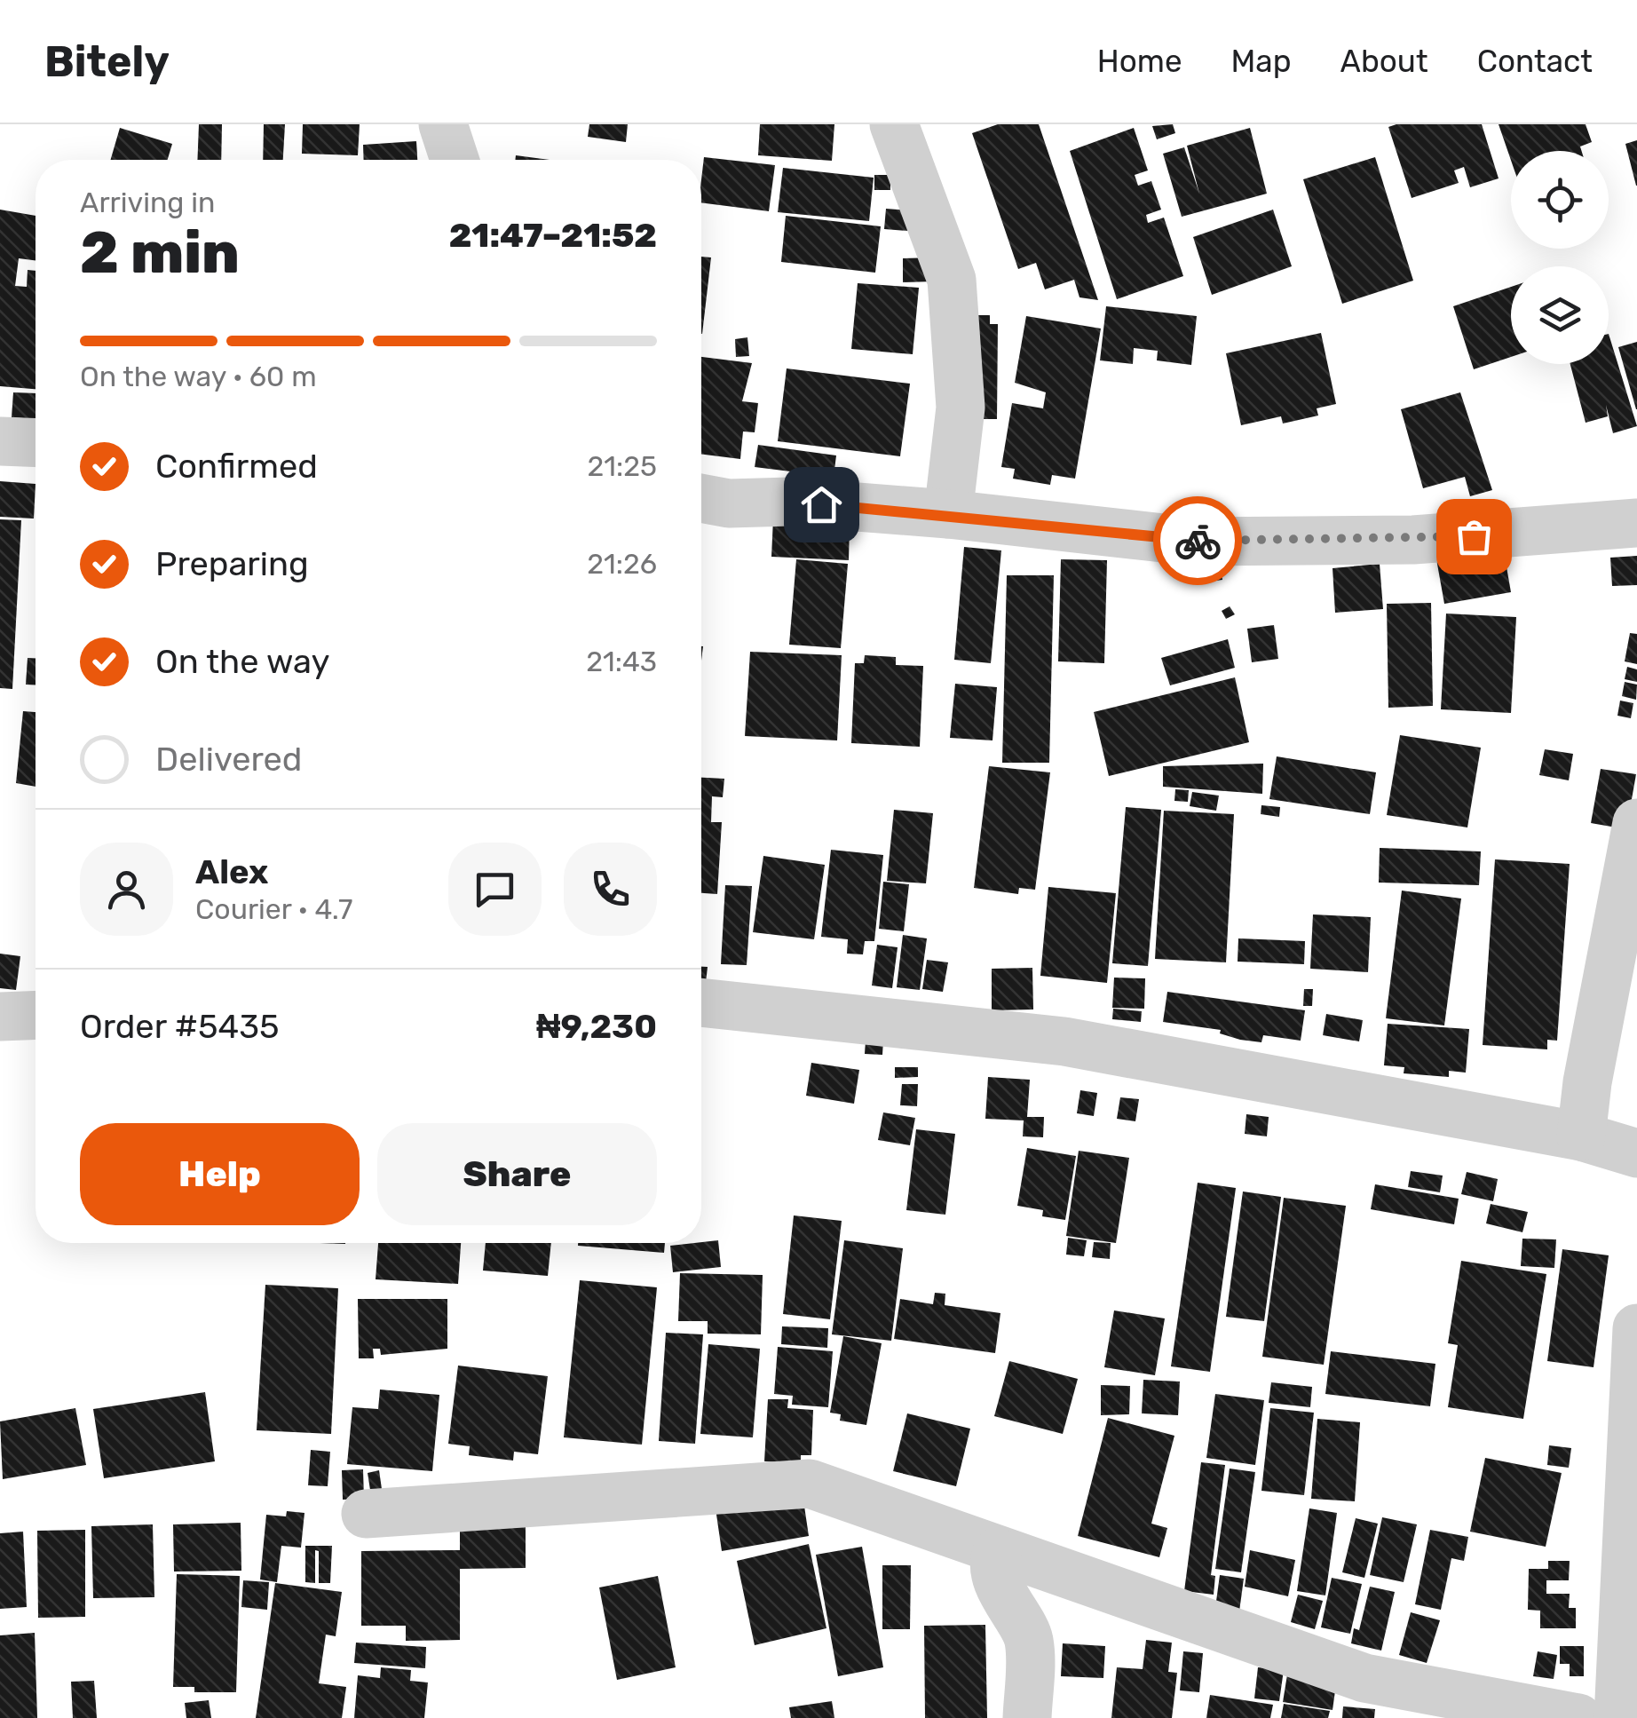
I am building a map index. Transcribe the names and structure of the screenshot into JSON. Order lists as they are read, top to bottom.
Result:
{
  "page": {
    "header": "Bitely",
    "nav": [
      "Home",
      "Map",
      "About",
      "Contact"
    ],
    "heading": ["2 min", "Arriving in", "21:47–21:52"],
    "panel": [
      "Alex",
      "Courier · 4.7",
      "Order #5435",
      "₦9,230"
    ],
    "bar": "On the way · 60 m",
    "list": [
      ["Confirmed", "21:25"],
      ["Preparing", "21:26"],
      ["On the way", "21:43"],
      "Delivered"
    ],
    "buttons": ["Help", "Share"]
  }
}
